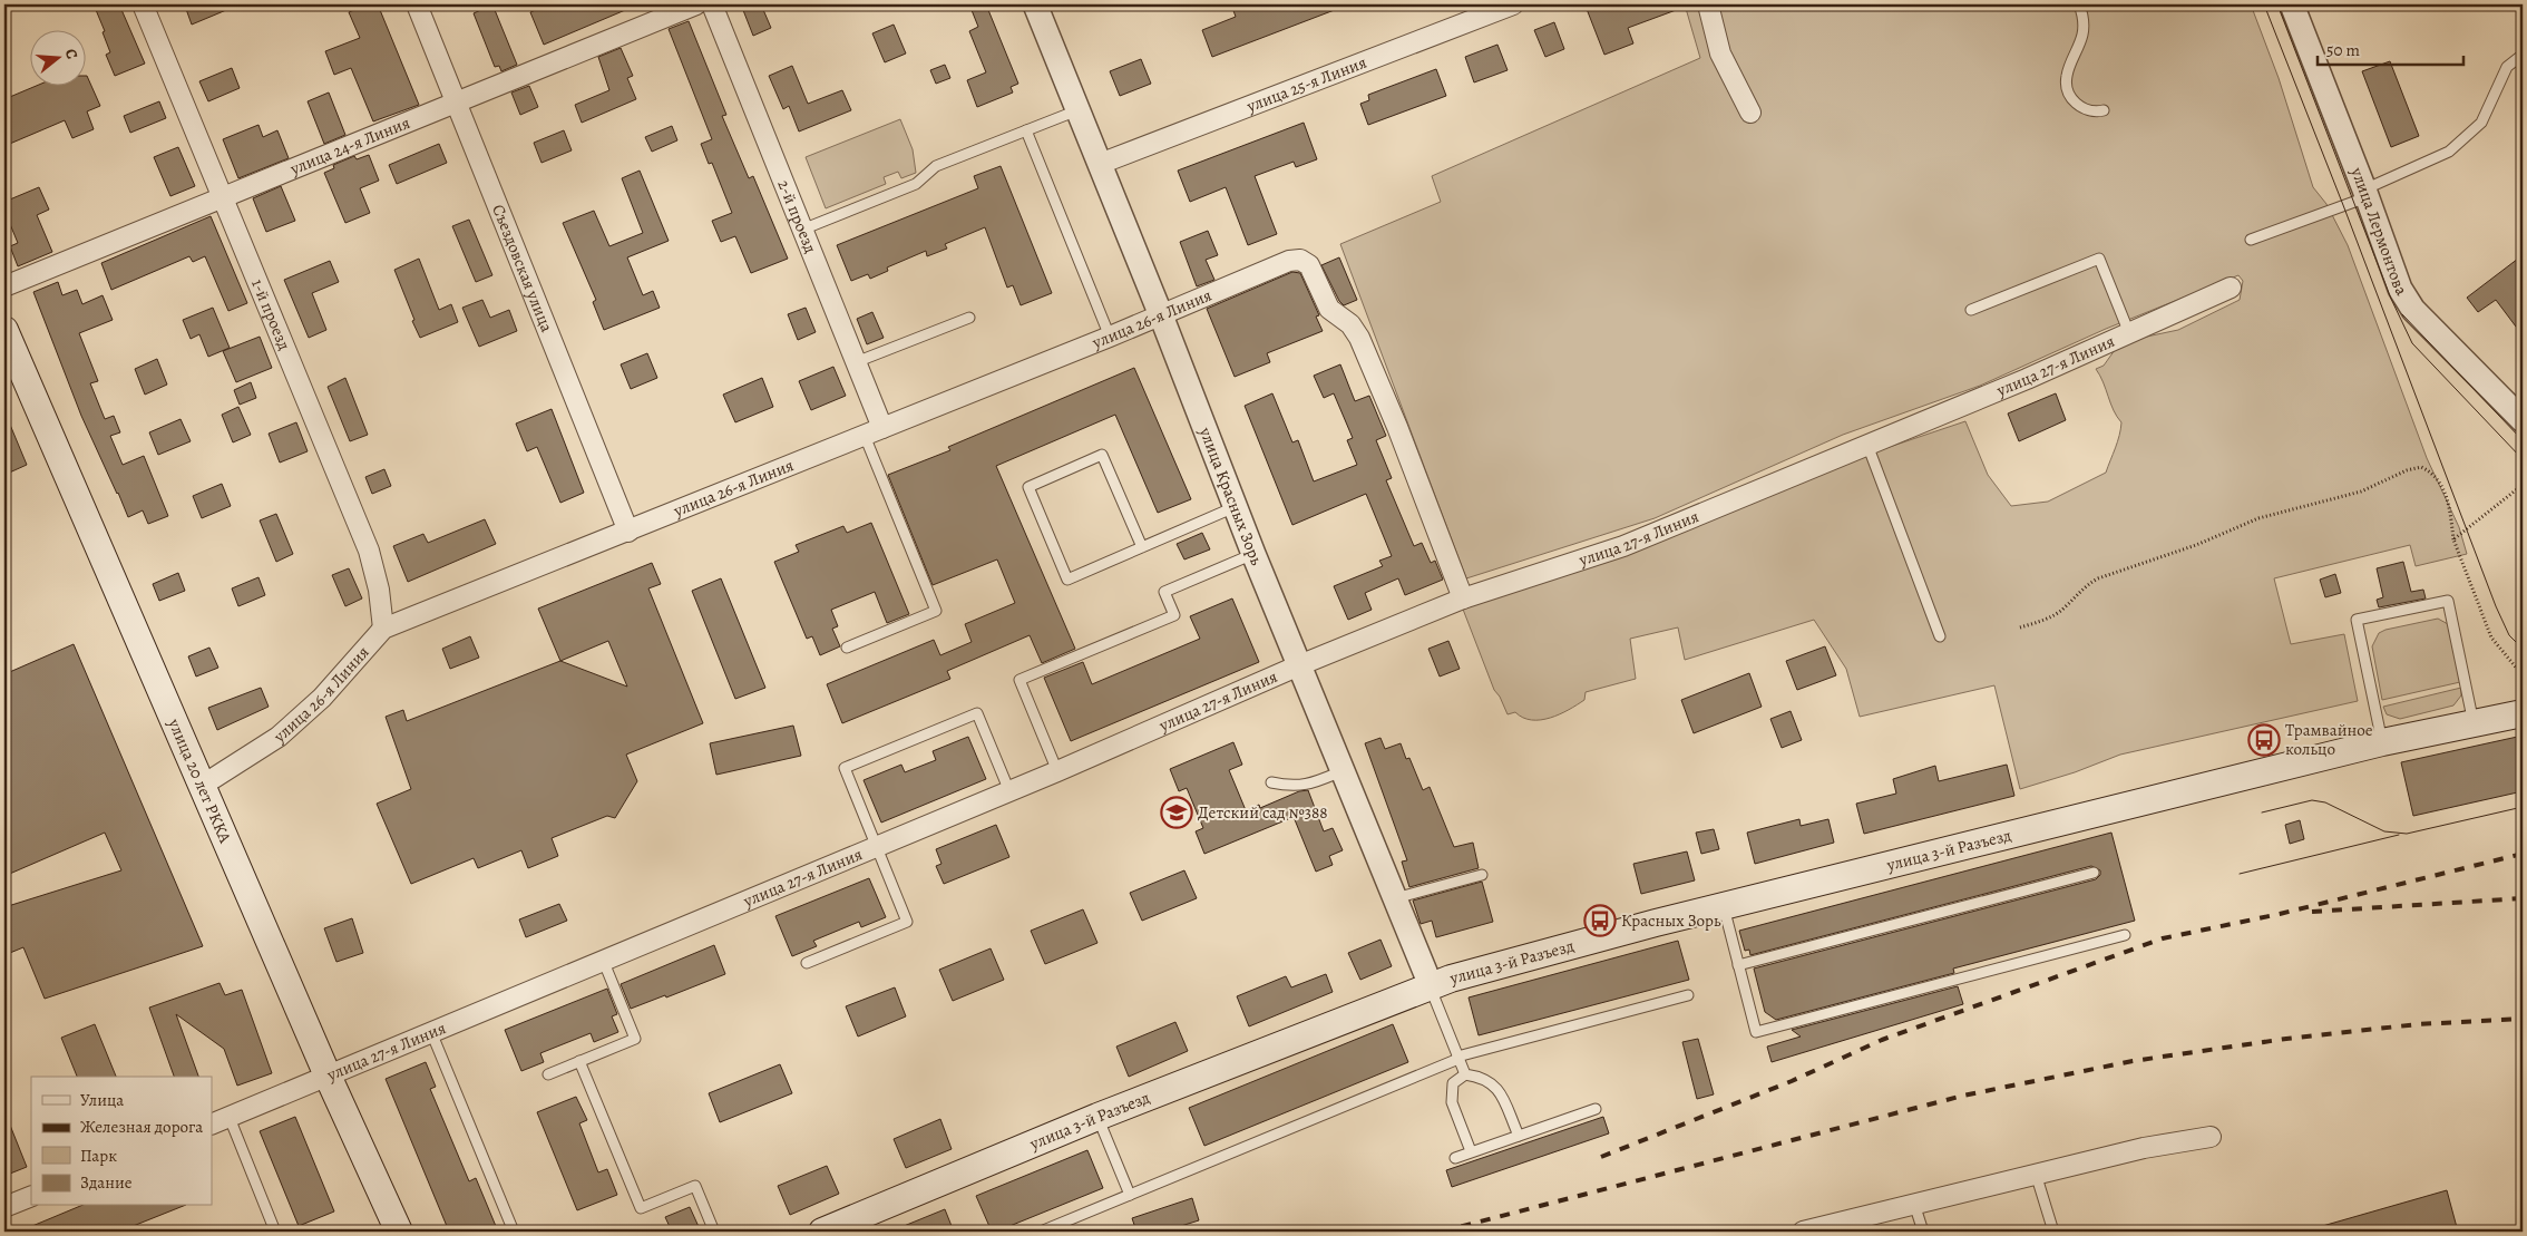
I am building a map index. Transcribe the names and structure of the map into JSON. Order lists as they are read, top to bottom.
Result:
{
  "streets": {
    "main road": ["улица 20 лет РККА", "улица 3-й Разъезд"],
    "street": [
      "улица 25-я Линия",
      "улица 24-я Линия",
      "2-й проезд",
      "улица Лермонтова",
      "Съездовская улица",
      "1-й проезд",
      "улица 26-я Линия",
      "улица 27-я Линия",
      "улица Красных Зорь"
    ]
  },
  "crossings": [
    ["улица 25-я Линия", "улица Красных Зорь"],
    ["улица 24-я Линия", "Съездовская улица"],
    ["улица 24-я Линия", "1-й проезд"],
    ["2-й проезд", "улица 26-я Линия"],
    ["Съездовская улица", "улица 26-я Линия"],
    ["1-й проезд", "улица 26-я Линия"],
    ["улица 26-я Линия", "улица 27-я Линия"],
    ["улица 26-я Линия", "улица Красных Зорь"],
    ["улица 26-я Линия", "улица 20 лет РККА"],
    ["улица 27-я Линия", "улица Красных Зорь"],
    ["улица 27-я Линия", "улица 20 лет РККА"],
    ["улица Красных Зорь", "улица 3-й Разъезд"]
  ],
  "places": {
    "bus stop": ["Трамвайное кольцо", "Красных Зорь"],
    "school or university": ["Детский сад №388"]
  },
  "legend": [
    "Улица",
    "Железная дорога",
    "Парк",
    "Здание"
  ],
  "scale_bar": "50 m",
  "north": "right"
}
